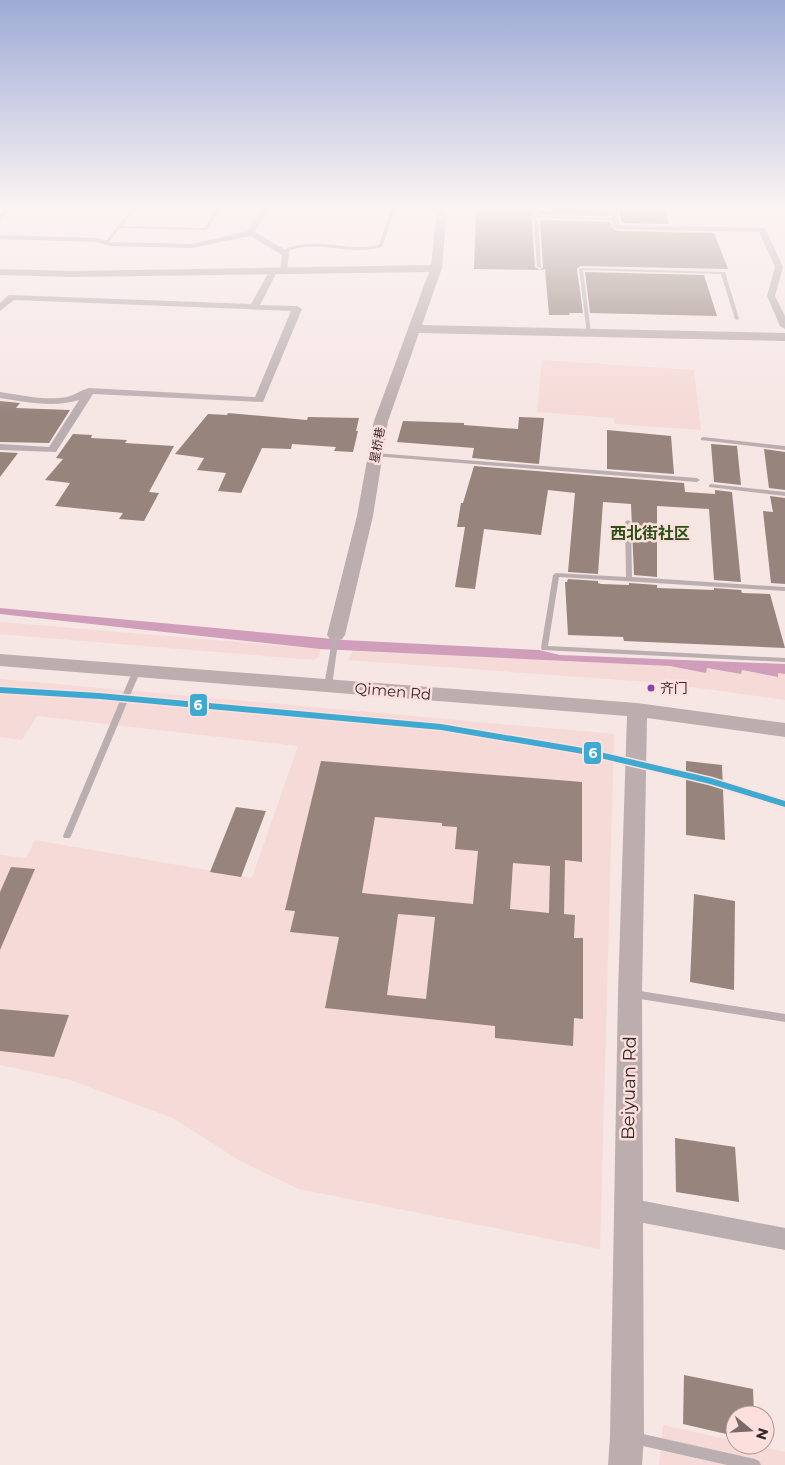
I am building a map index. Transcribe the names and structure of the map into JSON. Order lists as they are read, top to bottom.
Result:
{
  "streets": {
    "street": ["星桥巷", "Qimen Rd", "Beiyuan Rd"]
  },
  "crossings": [
    ["星桥巷", "Qimen Rd"],
    ["Qimen Rd", "Beiyuan Rd"]
  ],
  "districts": ["西北街社区"],
  "places": ["齐门"],
  "lines": ["transit line 6"],
  "north": "right"
}
